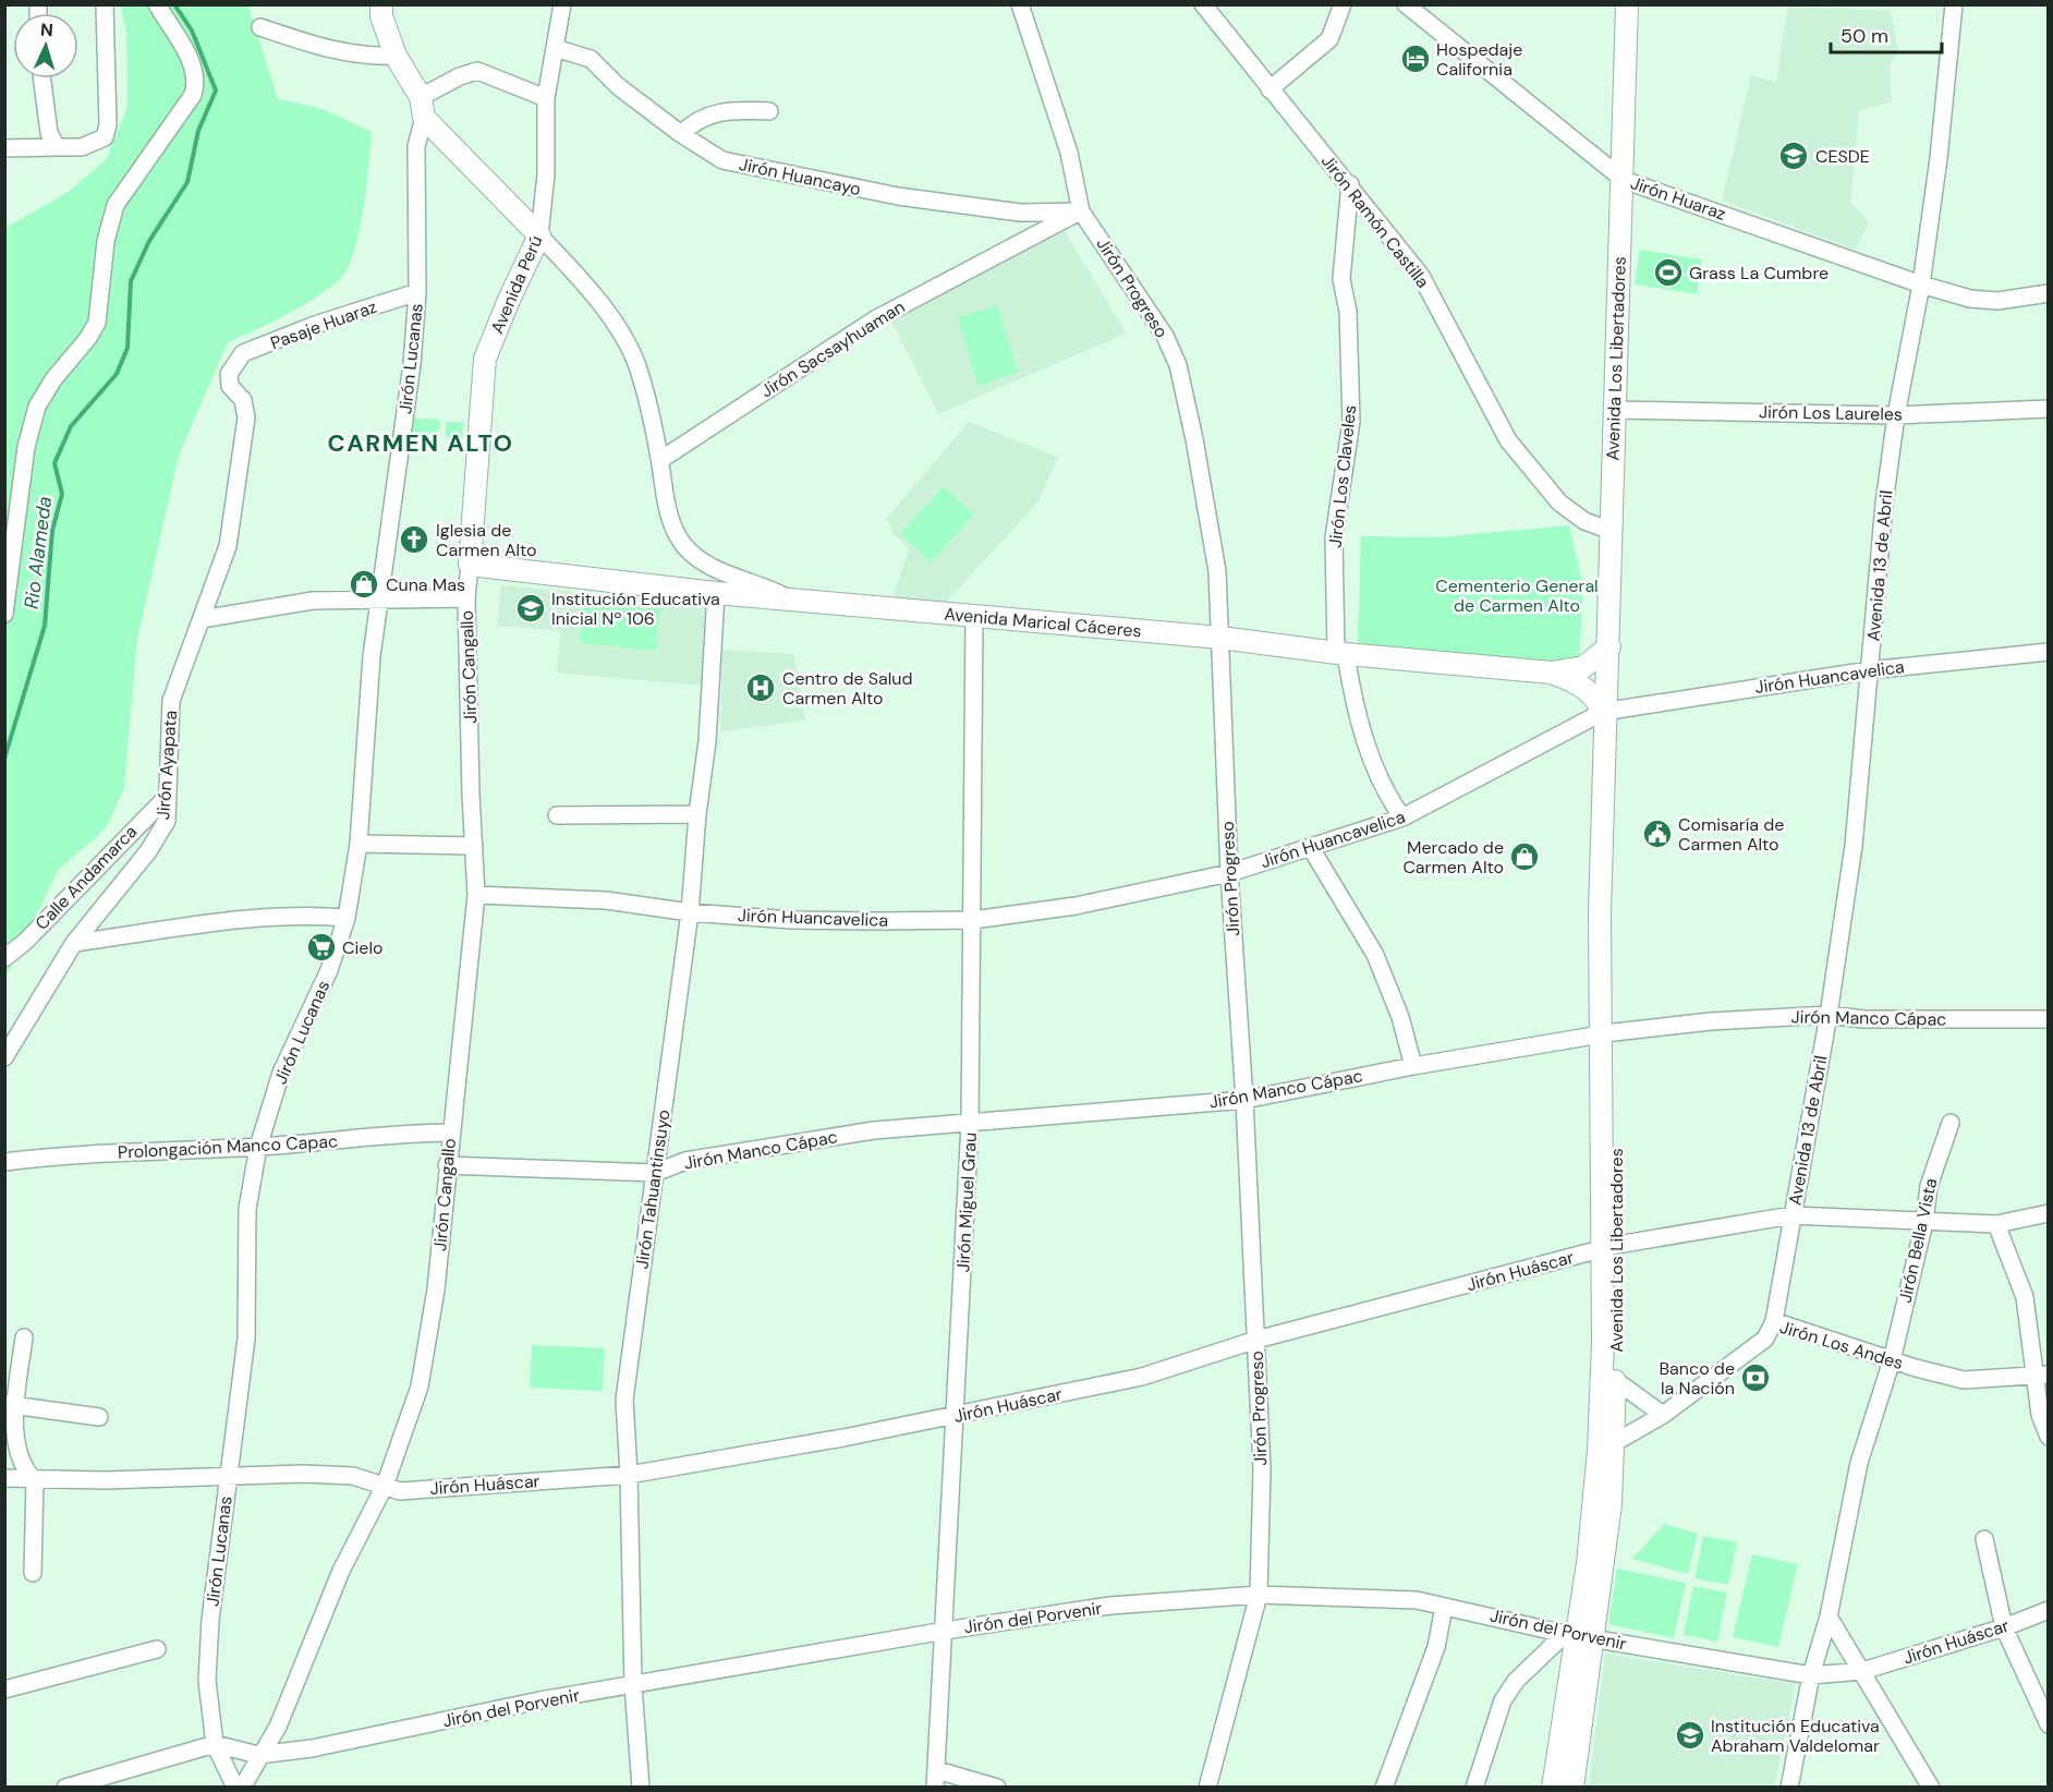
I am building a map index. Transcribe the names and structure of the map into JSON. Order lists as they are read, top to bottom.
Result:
{
  "streets": {
    "street": [
      "Jirón Huancayo",
      "Jirón Huaraz",
      "Jirón Ramón Castilla",
      "Avenida Perú",
      "Jirón Progreso",
      "Pasaje Huaraz",
      "Jirón Sacsayhuaman",
      "Jirón Lucanas",
      "Avenida Los Libertadores",
      "Jirón Los Laureles",
      "Jirón Los Claveles",
      "Avenida 13 de Abril",
      "Avenida Marical Cáceres",
      "Jirón Cangallo",
      "Jirón Huancavelica",
      "Jirón Ayapata",
      "Calle Andamarca",
      "Jirón Manco Cápac",
      "Prolongación Manco Capac",
      "Jirón Tahuantinsuyo",
      "Jirón Miguel Grau",
      "Jirón Bella Vista",
      "Jirón Huáscar",
      "Jirón Los Andes",
      "Jirón del Porvenir"
    ]
  },
  "crossings": [
    ["Jirón Huancayo", "Avenida Perú"],
    ["Jirón Huancayo", "Jirón Progreso"],
    ["Jirón Huancayo", "Jirón Sacsayhuaman"],
    ["Jirón Huaraz", "Avenida Los Libertadores"],
    ["Jirón Huaraz", "Avenida 13 de Abril"],
    ["Jirón Ramón Castilla", "Avenida Los Libertadores"],
    ["Jirón Ramón Castilla", "Jirón Los Claveles"],
    ["Avenida Perú", "Avenida Marical Cáceres"],
    ["Avenida Perú", "Jirón Cangallo"],
    ["Jirón Progreso", "Jirón Sacsayhuaman"],
    ["Jirón Progreso", "Avenida Marical Cáceres"],
    ["Jirón Progreso", "Jirón Huancavelica"],
    ["Jirón Progreso", "Jirón Manco Cápac"],
    ["Jirón Progreso", "Jirón Huáscar"],
    ["Jirón Progreso", "Jirón del Porvenir"],
    ["Pasaje Huaraz", "Jirón Lucanas"],
    ["Pasaje Huaraz", "Jirón Ayapata"],
    ["Jirón Lucanas", "Prolongación Manco Capac"],
    ["Jirón Lucanas", "Jirón Huáscar"],
    ["Avenida Los Libertadores", "Jirón Los Laureles"],
    ["Avenida Los Libertadores", "Avenida Marical Cáceres"],
    ["Avenida Los Libertadores", "Jirón Huancavelica"],
    ["Avenida Los Libertadores", "Jirón Manco Cápac"],
    ["Avenida Los Libertadores", "Jirón Huáscar"],
    ["Avenida Los Libertadores", "Jirón Los Andes"],
    ["Avenida Los Libertadores", "Jirón del Porvenir"],
    ["Jirón Los Laureles", "Avenida 13 de Abril"],
    ["Jirón Los Claveles", "Avenida Marical Cáceres"],
    ["Jirón Los Claveles", "Jirón Huancavelica"],
    ["Avenida 13 de Abril", "Jirón Huancavelica"],
    ["Avenida 13 de Abril", "Jirón Manco Cápac"],
    ["Avenida 13 de Abril", "Jirón Huáscar"],
    ["Avenida 13 de Abril", "Jirón Los Andes"],
    ["Avenida Marical Cáceres", "Jirón Cangallo"],
    ["Avenida Marical Cáceres", "Jirón Tahuantinsuyo"],
    ["Avenida Marical Cáceres", "Jirón Miguel Grau"],
    ["Jirón Cangallo", "Jirón Huancavelica"],
    ["Jirón Cangallo", "Jirón Manco Cápac"],
    ["Jirón Cangallo", "Prolongación Manco Capac"],
    ["Jirón Cangallo", "Jirón Huáscar"],
    ["Jirón Cangallo", "Jirón del Porvenir"],
    ["Jirón Huancavelica", "Jirón Tahuantinsuyo"],
    ["Jirón Huancavelica", "Jirón Miguel Grau"],
    ["Jirón Ayapata", "Calle Andamarca"],
    ["Jirón Manco Cápac", "Jirón Tahuantinsuyo"],
    ["Jirón Manco Cápac", "Jirón Miguel Grau"],
    ["Jirón Tahuantinsuyo", "Jirón Huáscar"],
    ["Jirón Tahuantinsuyo", "Jirón del Porvenir"],
    ["Jirón Miguel Grau", "Jirón Huáscar"],
    ["Jirón Miguel Grau", "Jirón del Porvenir"],
    ["Jirón Bella Vista", "Jirón Huáscar"],
    ["Jirón Bella Vista", "Jirón Los Andes"],
    ["Jirón Bella Vista", "Jirón del Porvenir"],
    ["Jirón Huáscar", "Jirón del Porvenir"]
  ],
  "districts": ["CARMEN ALTO"],
  "water": ["Rio Alameda"],
  "parks": ["Cementerio General de Carmen Alto"],
  "places": {
    "hotel": ["Hospedaje California"],
    "school or university": ["CESDE", "Institución Educativa Inicial Nº 106", "Institución Educativa Abraham Valdelomar"],
    "sports": ["Grass La Cumbre"],
    "church": ["Iglesia de Carmen Alto"],
    "shop": ["Cuna Mas", "Mercado de Carmen Alto"],
    "hospital": ["Centro de Salud Carmen Alto"],
    "public building": ["Comisaría de Carmen Alto"],
    "supermarket": ["Cielo"],
    "bank": ["Banco de la Nación"]
  },
  "scale_bar": "50 m",
  "north": "top"
}
